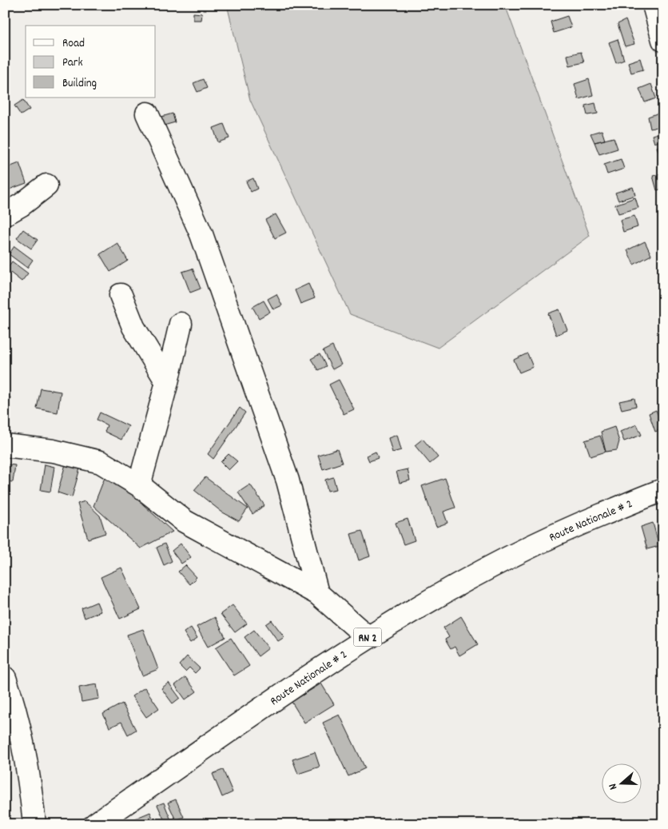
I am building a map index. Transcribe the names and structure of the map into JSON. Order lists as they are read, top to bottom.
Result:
{
  "streets": {
    "street": ["Route Nationale # 2", "RN 2"]
  },
  "legend": ["Road", "Park", "Building"],
  "north": "left"
}
